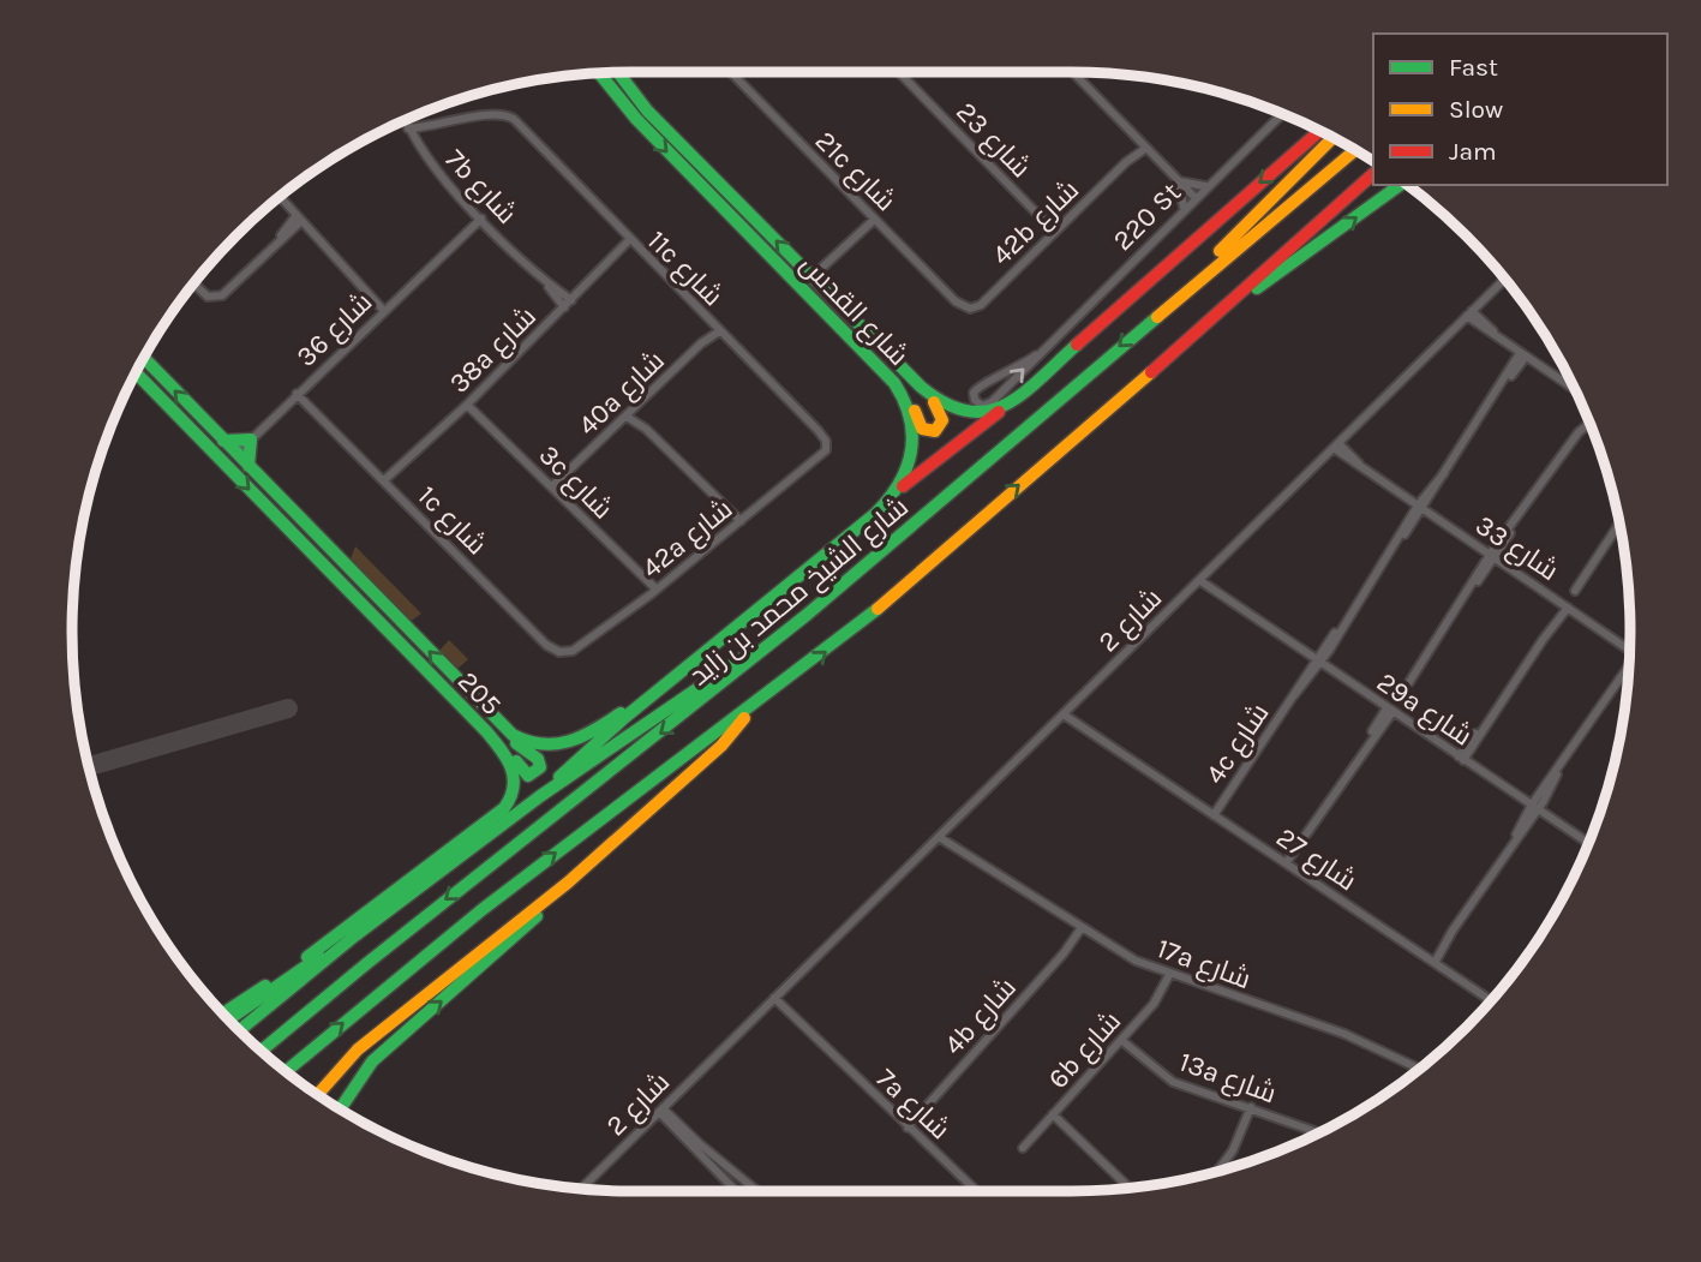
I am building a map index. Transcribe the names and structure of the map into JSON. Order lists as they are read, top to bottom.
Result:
{
  "streets": {
    "main road": ["شارع القدس", "شارع الشيخ محمد بن زايد", "205"],
    "street": [
      "شارع 23",
      "21c شارع",
      "7b شارع",
      "220 St",
      "42b شارع",
      "11c شارع",
      "شارع 36",
      "38a شارع",
      "40a شارع",
      "3c شارع",
      "1c شارع",
      "42a شارع",
      "شارع 33",
      "شارع 2",
      "29a شارع",
      "4c شارع",
      "شارع 27",
      "17a شارع",
      "4b شارع",
      "6b شارع",
      "13a شارع",
      "7a شارع"
    ]
  },
  "crossings": [
    ["شارع 23", "42b شارع"],
    ["21c شارع", "42b شارع"],
    ["7b شارع", "شارع 36"],
    ["7b شارع", "38a شارع"],
    ["11c شارع", "38a شارع"],
    ["11c شارع", "40a شارع"],
    ["11c شارع", "42a شارع"],
    ["شارع القدس", "205"],
    ["شارع 36", "1c شارع"],
    ["شارع 36", "205"],
    ["38a شارع", "3c شارع"],
    ["38a شارع", "1c شارع"],
    ["40a شارع", "3c شارع"],
    ["3c شارع", "42a شارع"],
    ["1c شارع", "42a شارع"],
    ["شارع 33", "شارع 2"],
    ["شارع 33", "4c شارع"],
    ["شارع 2", "29a شارع"],
    ["شارع 2", "شارع 27"],
    ["شارع 2", "17a شارع"],
    ["شارع 2", "7a شارع"],
    ["29a شارع", "4c شارع"],
    ["4c شارع", "شارع 27"],
    ["17a شارع", "4b شارع"],
    ["17a شارع", "6b شارع"],
    ["4b شارع", "7a شارع"],
    ["6b شارع", "13a شارع"]
  ],
  "legend": ["Fast", "Slow", "Jam"]
}
